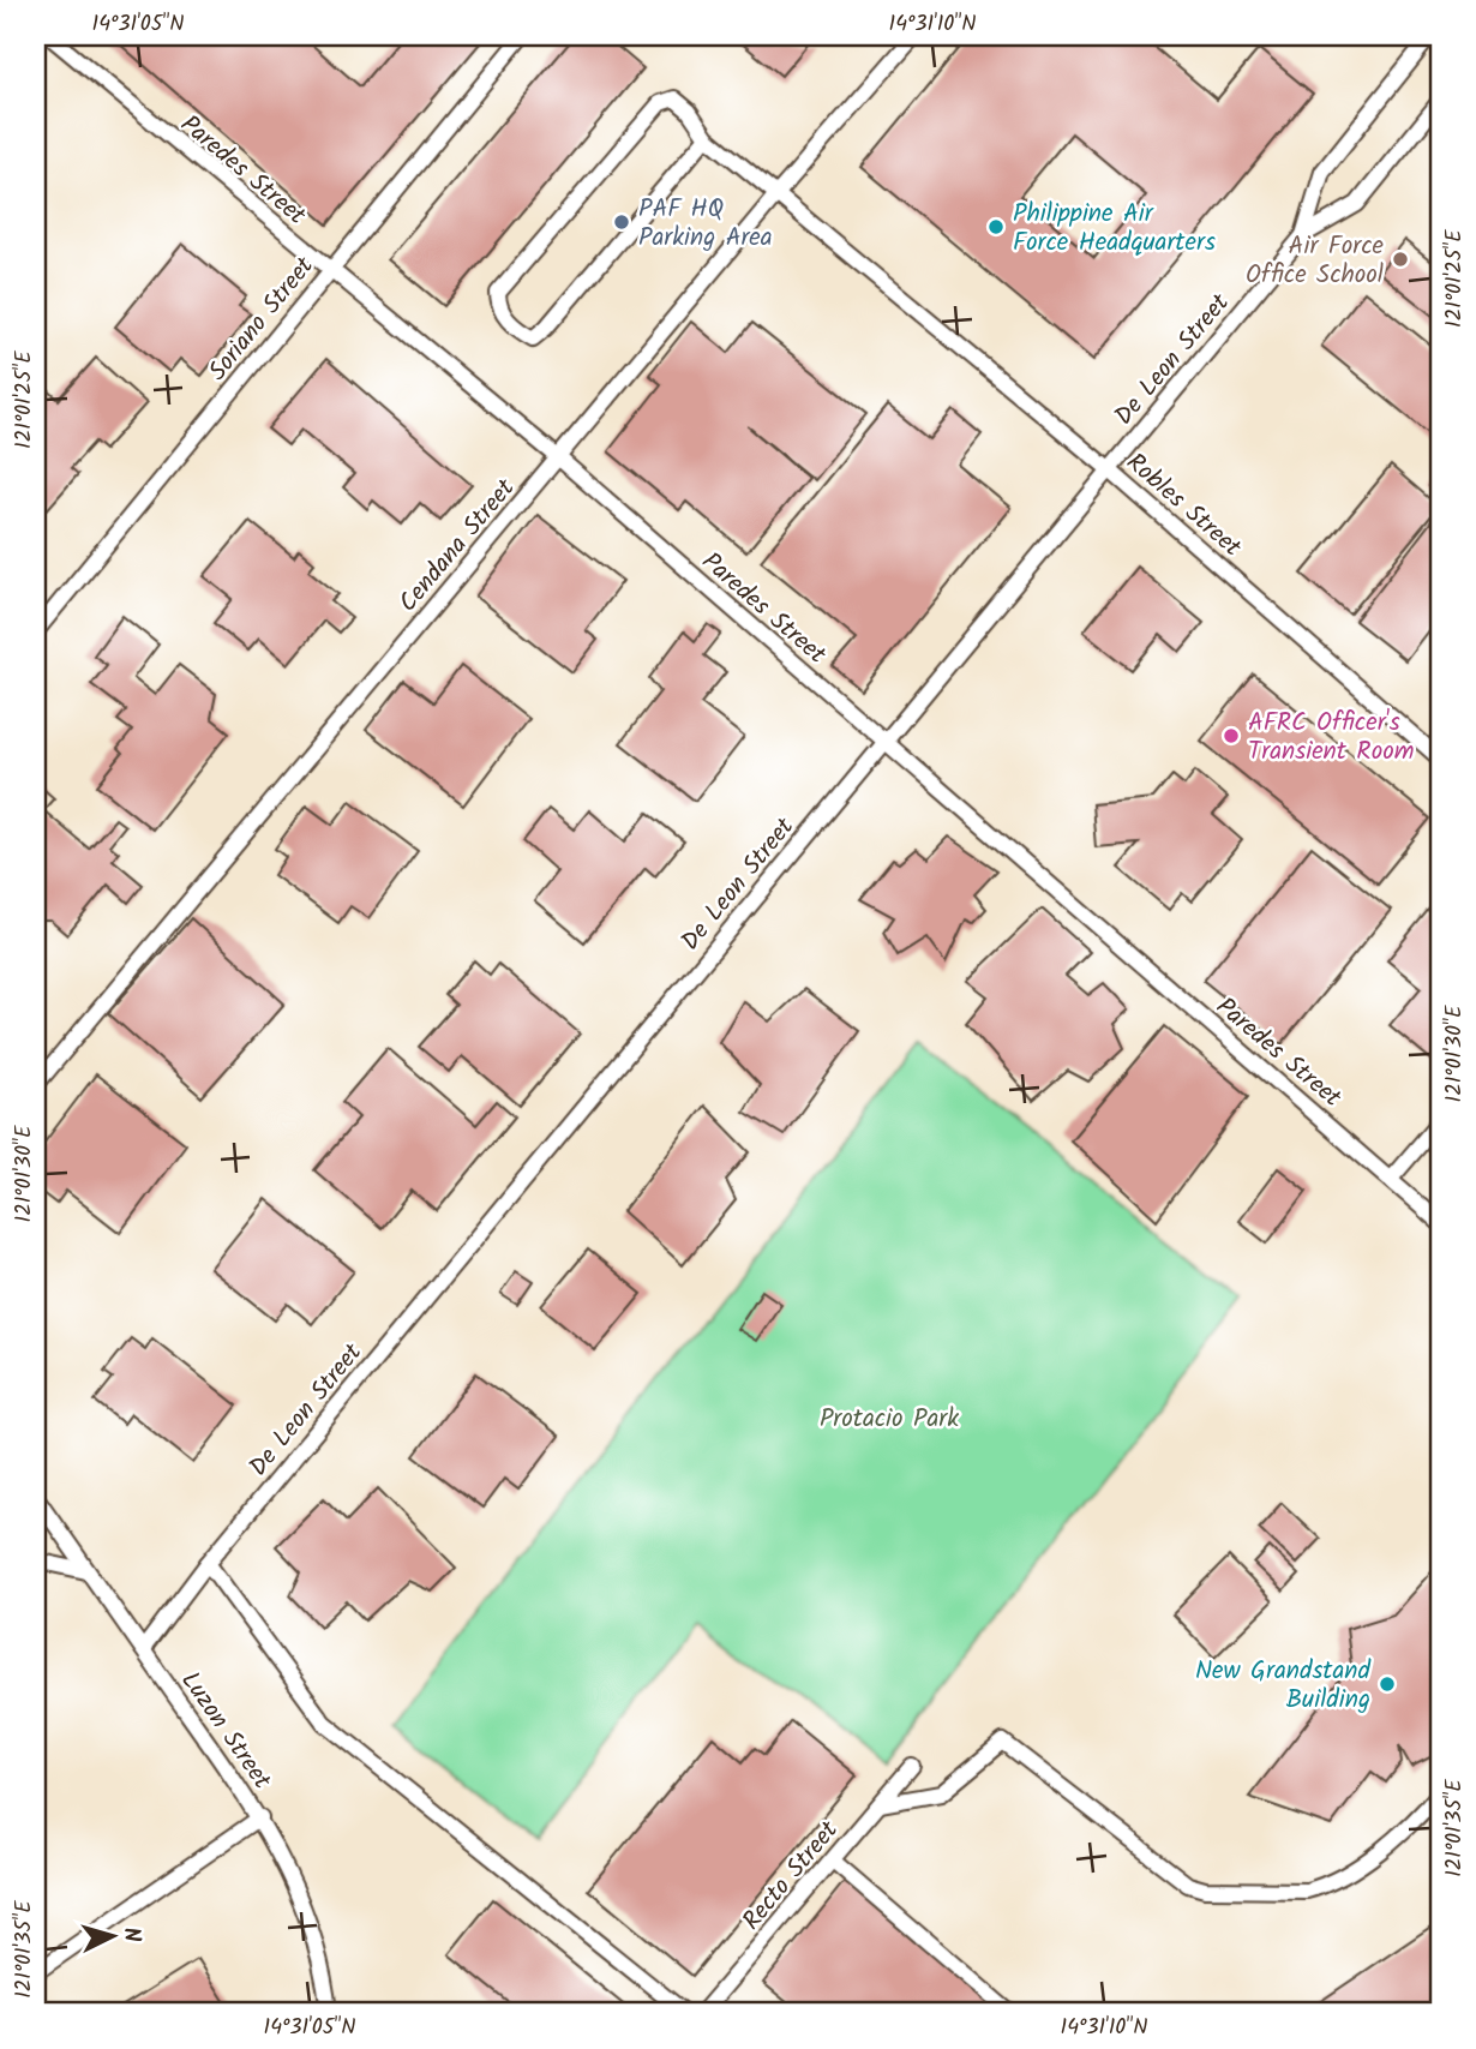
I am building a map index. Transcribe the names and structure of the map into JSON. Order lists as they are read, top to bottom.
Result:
{
  "streets": {
    "lane": [
      "Paredes Street",
      "Soriano Street",
      "De Leon Street",
      "Robles Street",
      "Cendana Street",
      "Luzon Street",
      "Recto Street"
    ]
  },
  "crossings": [
    ["Paredes Street", "Soriano Street"],
    ["Paredes Street", "De Leon Street"],
    ["Paredes Street", "Cendana Street"],
    ["De Leon Street", "Robles Street"],
    ["De Leon Street", "Luzon Street"],
    ["Robles Street", "Cendana Street"]
  ],
  "parks": ["Protacio Park"],
  "places": [
    "PAF HQ Parking Area",
    "Philippine Air Force Headquarters",
    "Air Force Office School",
    "AFRC Officer's Transient Room",
    "New Grandstand Building"
  ],
  "north": "right",
  "coordinates": [
    "14°31'05\"N",
    "14°31'10\"N",
    "121°01'25\"E",
    "121°01'30\"E",
    "121°01'35\"E"
  ]
}
